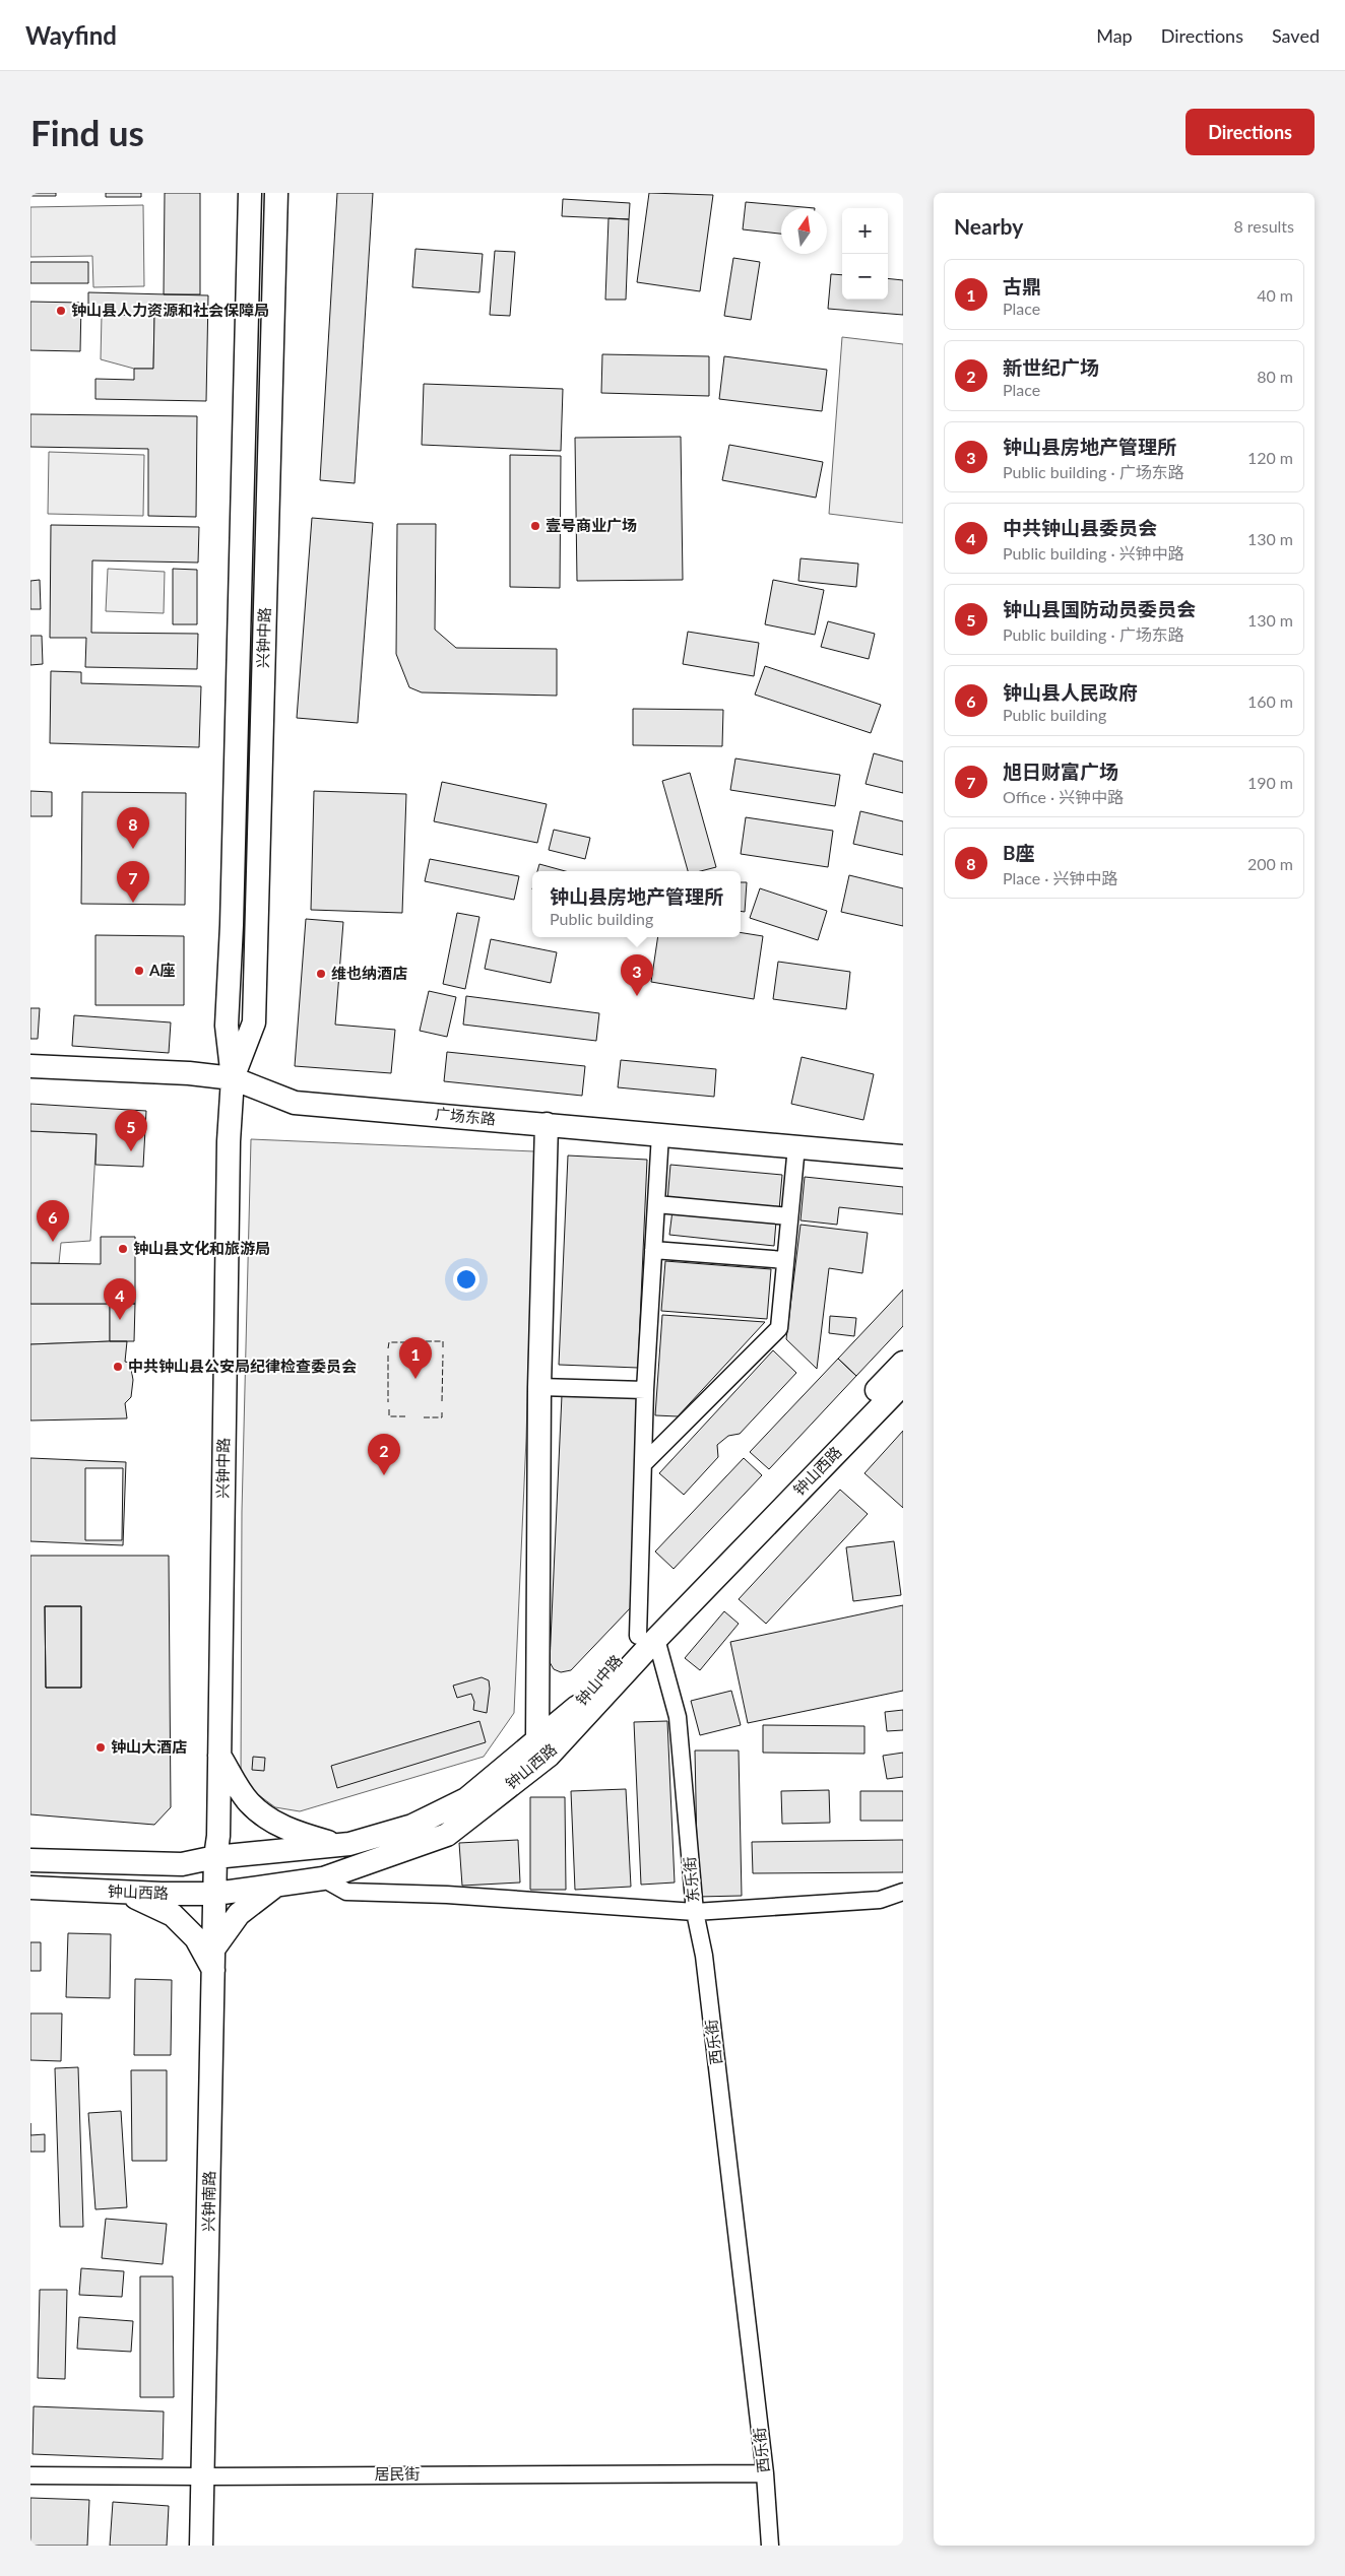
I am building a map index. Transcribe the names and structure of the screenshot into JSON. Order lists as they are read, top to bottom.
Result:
{
  "streets": {
    "main road": [
      "兴钟中路",
      "广场东路",
      "钟山西路",
      "钟山中路",
      "兴钟南路"
    ],
    "street": ["东乐街", "西乐街", "居民街"]
  },
  "crossings": [
    ["兴钟中路", "广场东路"],
    ["兴钟中路", "钟山西路"],
    ["兴钟中路", "钟山中路"],
    ["兴钟中路", "兴钟南路"],
    ["广场东路", "东乐街"],
    ["钟山西路", "钟山中路"],
    ["钟山西路", "东乐街"],
    ["钟山西路", "兴钟南路"],
    ["钟山中路", "东乐街"],
    ["钟山中路", "兴钟南路"],
    ["东乐街", "西乐街"],
    ["西乐街", "居民街"],
    ["兴钟南路", "居民街"]
  ],
  "places": [
    "钟山县人力资源和社会保障局",
    "壹号商业广场",
    "A座",
    "维也纳酒店",
    "钟山县文化和旅游局",
    "中共钟山县公安局纪律检查委员会",
    "钟山大酒店"
  ],
  "north": "top",
  "page": {
    "header": "Wayfind",
    "nav": ["Map", "Directions", "Saved"],
    "buttons": "Directions",
    "title": "Find us",
    "heading": ["Nearby", "8 results"],
    "map_buttons": ["+", "−"],
    "list": [
      {
        "mark": "1",
        "name": "古鼎",
        "note": "Place",
        "value": "40 m"
      },
      {
        "mark": "2",
        "name": "新世纪广场",
        "note": "Place",
        "value": "80 m"
      },
      {
        "mark": "3",
        "name": "钟山县房地产管理所",
        "note": "Public building · 广场东路",
        "value": "120 m"
      },
      {
        "mark": "4",
        "name": "中共钟山县委员会",
        "note": "Public building · 兴钟中路",
        "value": "130 m"
      },
      {
        "mark": "5",
        "name": "钟山县国防动员委员会",
        "note": "Public building · 广场东路",
        "value": "130 m"
      },
      {
        "mark": "6",
        "name": "钟山县人民政府",
        "note": "Public building",
        "value": "160 m"
      },
      {
        "mark": "7",
        "name": "旭日财富广场",
        "note": "Office · 兴钟中路",
        "value": "190 m"
      },
      {
        "mark": "8",
        "name": "B座",
        "note": "Place · 兴钟中路",
        "value": "200 m"
      }
    ],
    "pins": [
      "8",
      "7",
      "3",
      "5",
      "6",
      "4",
      "1",
      "2"
    ],
    "popup": ["钟山县房地产管理所", "Public building"]
  }
}
